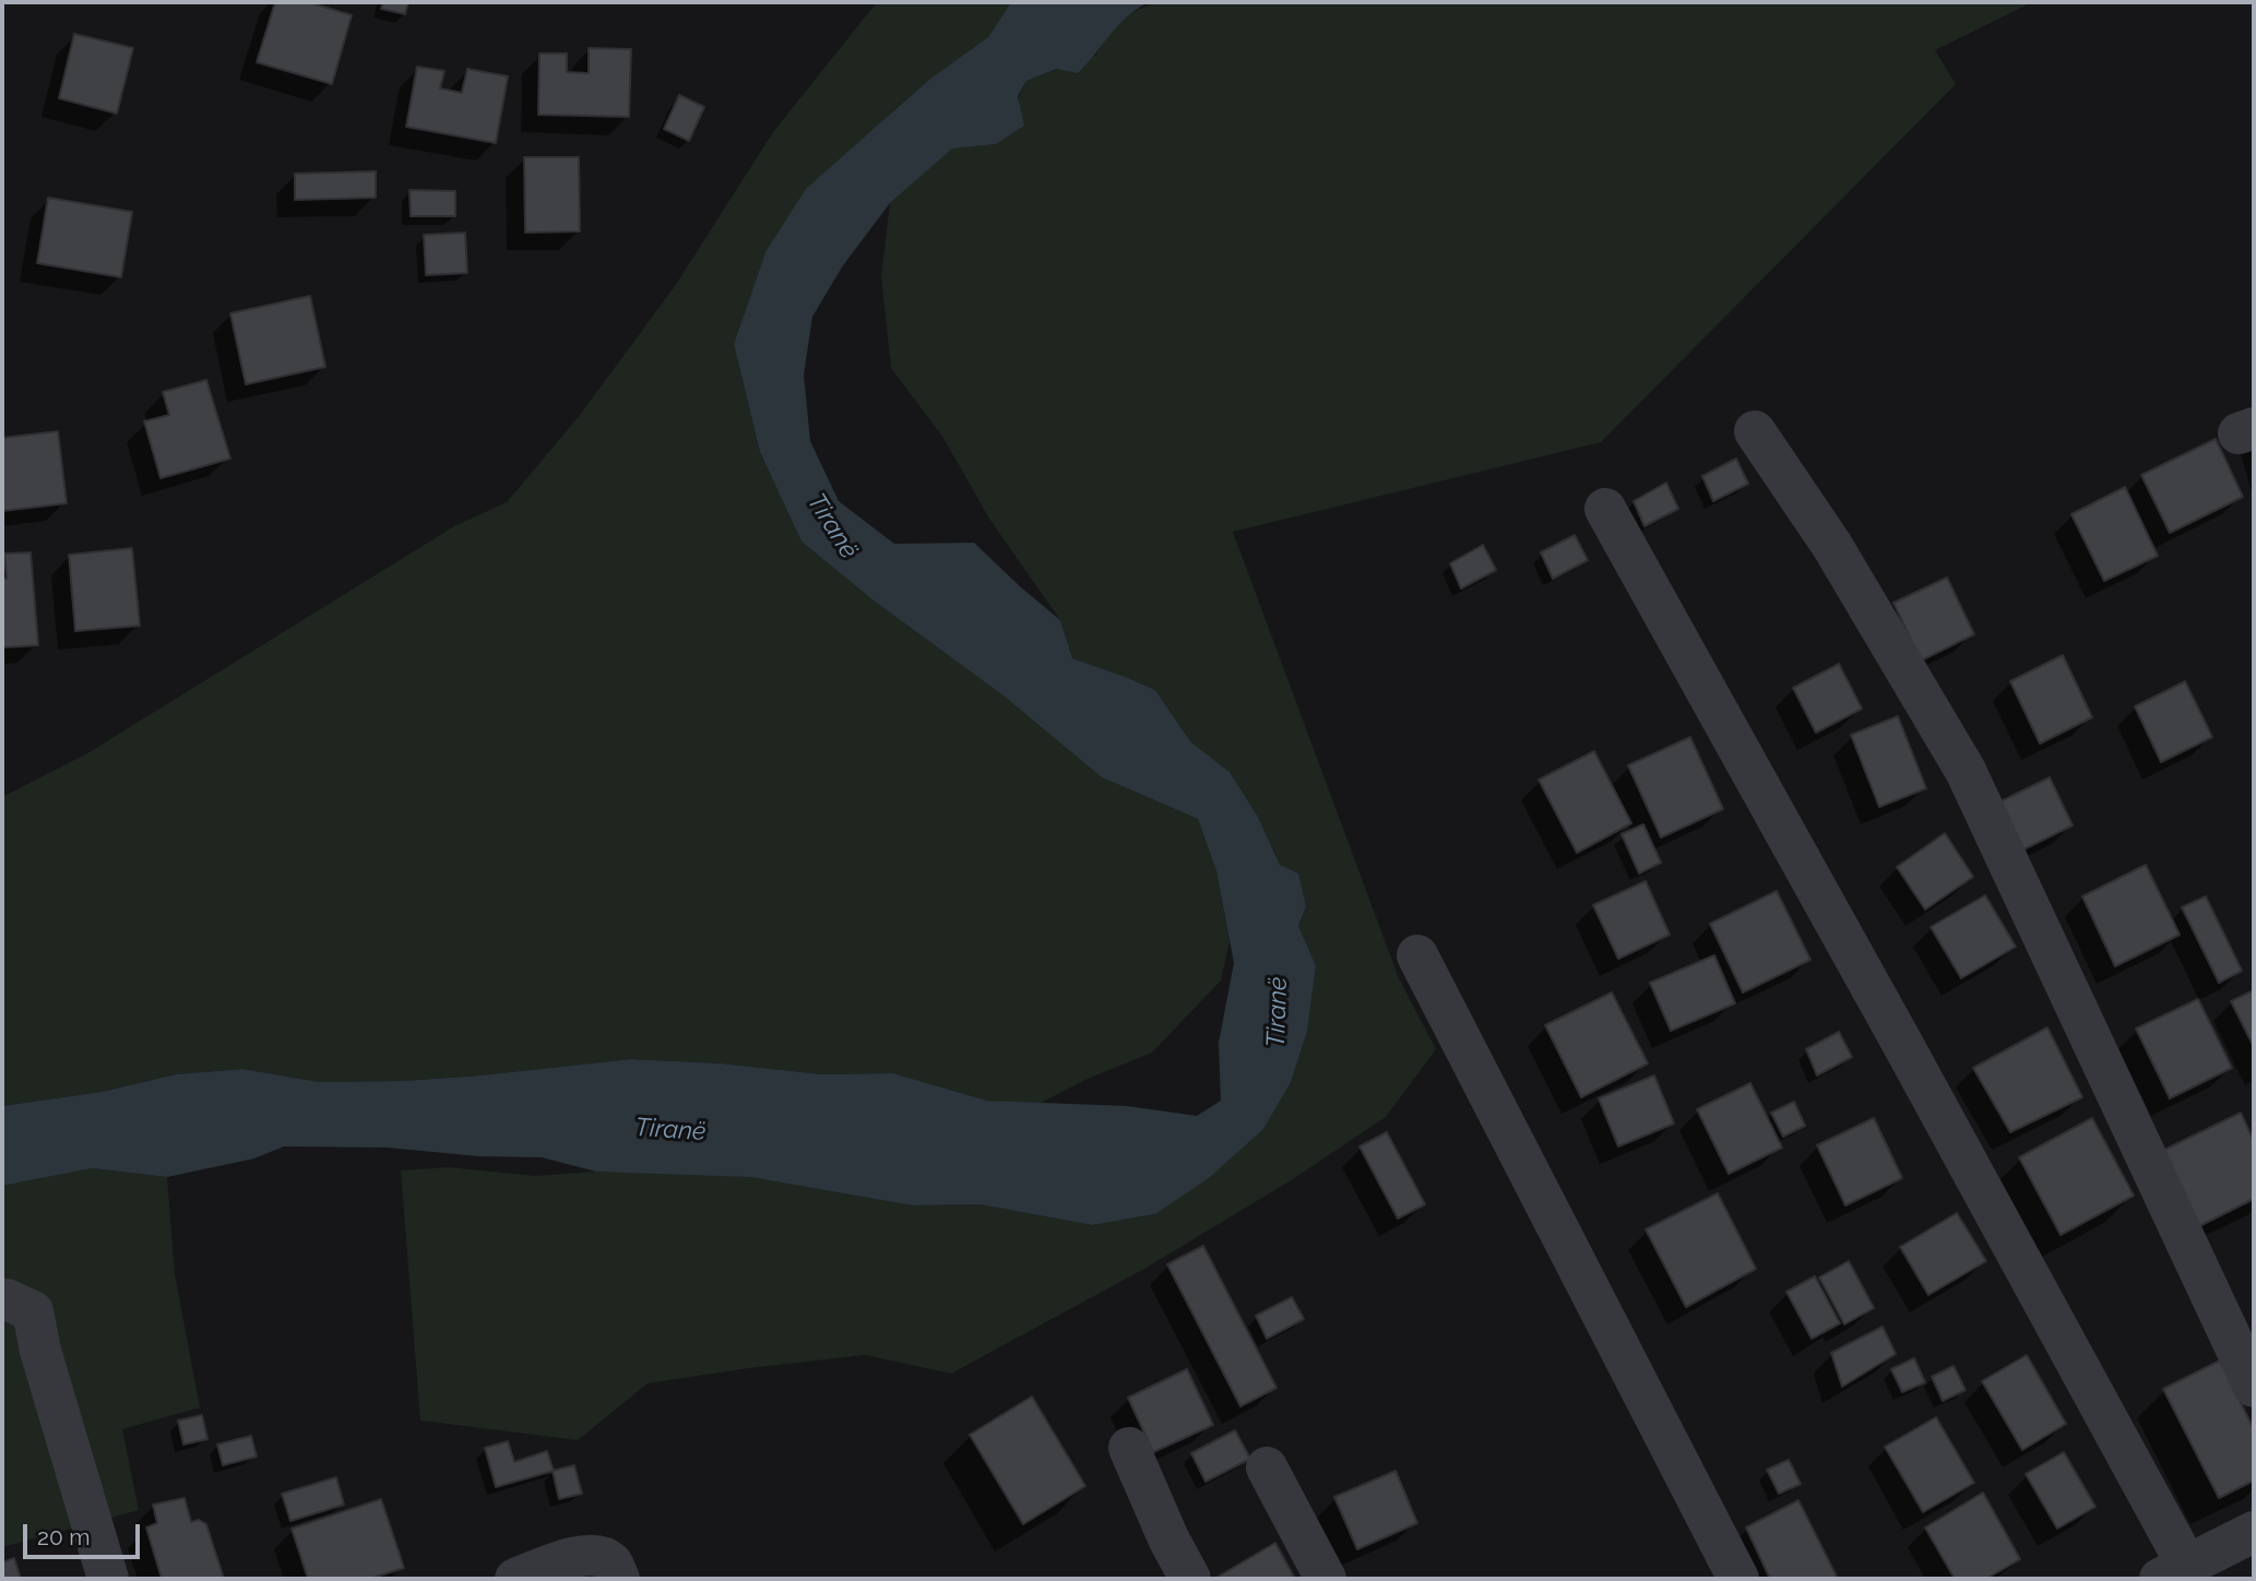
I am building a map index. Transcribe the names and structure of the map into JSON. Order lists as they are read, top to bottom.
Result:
{
  "water": ["Tiranë"],
  "scale_bar": "20 m"
}
